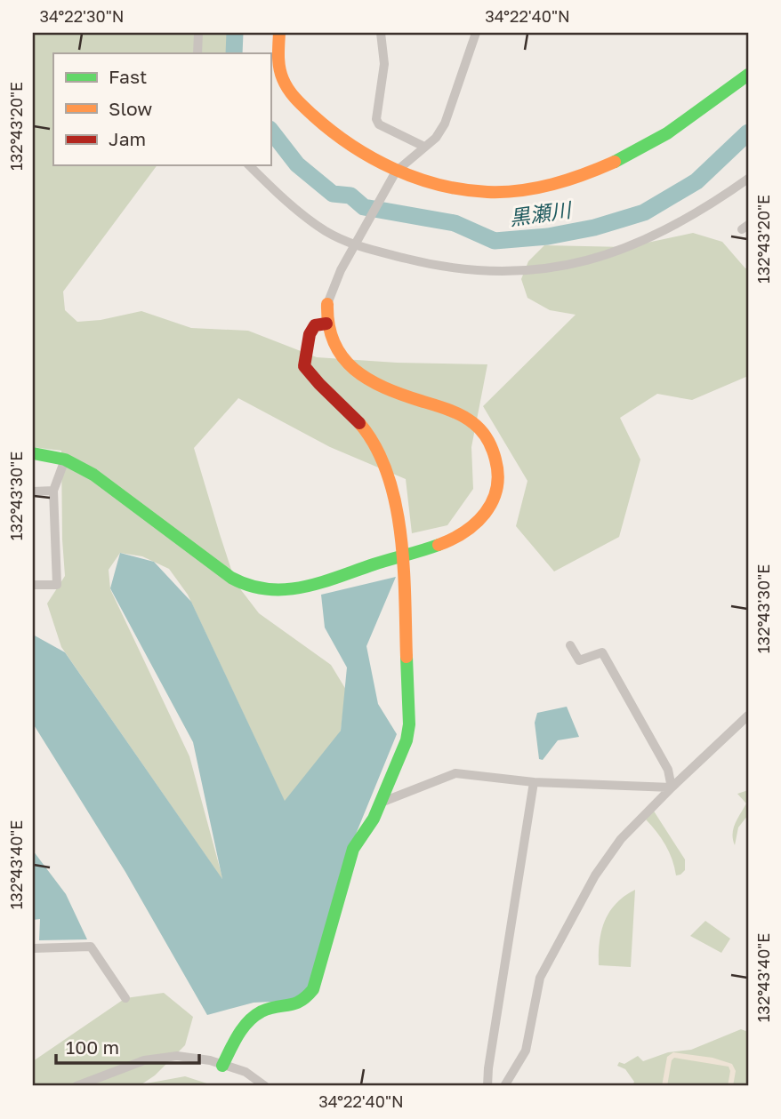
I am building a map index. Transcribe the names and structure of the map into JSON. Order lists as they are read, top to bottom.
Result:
{
  "water": ["黒瀬川"],
  "legend": ["Fast", "Slow", "Jam"],
  "scale_bar": "100 m",
  "coordinates": [
    "34°22'30\"N",
    "34°22'40\"N",
    "132°43'20\"E",
    "132°43'30\"E",
    "132°43'40\"E"
  ]
}
